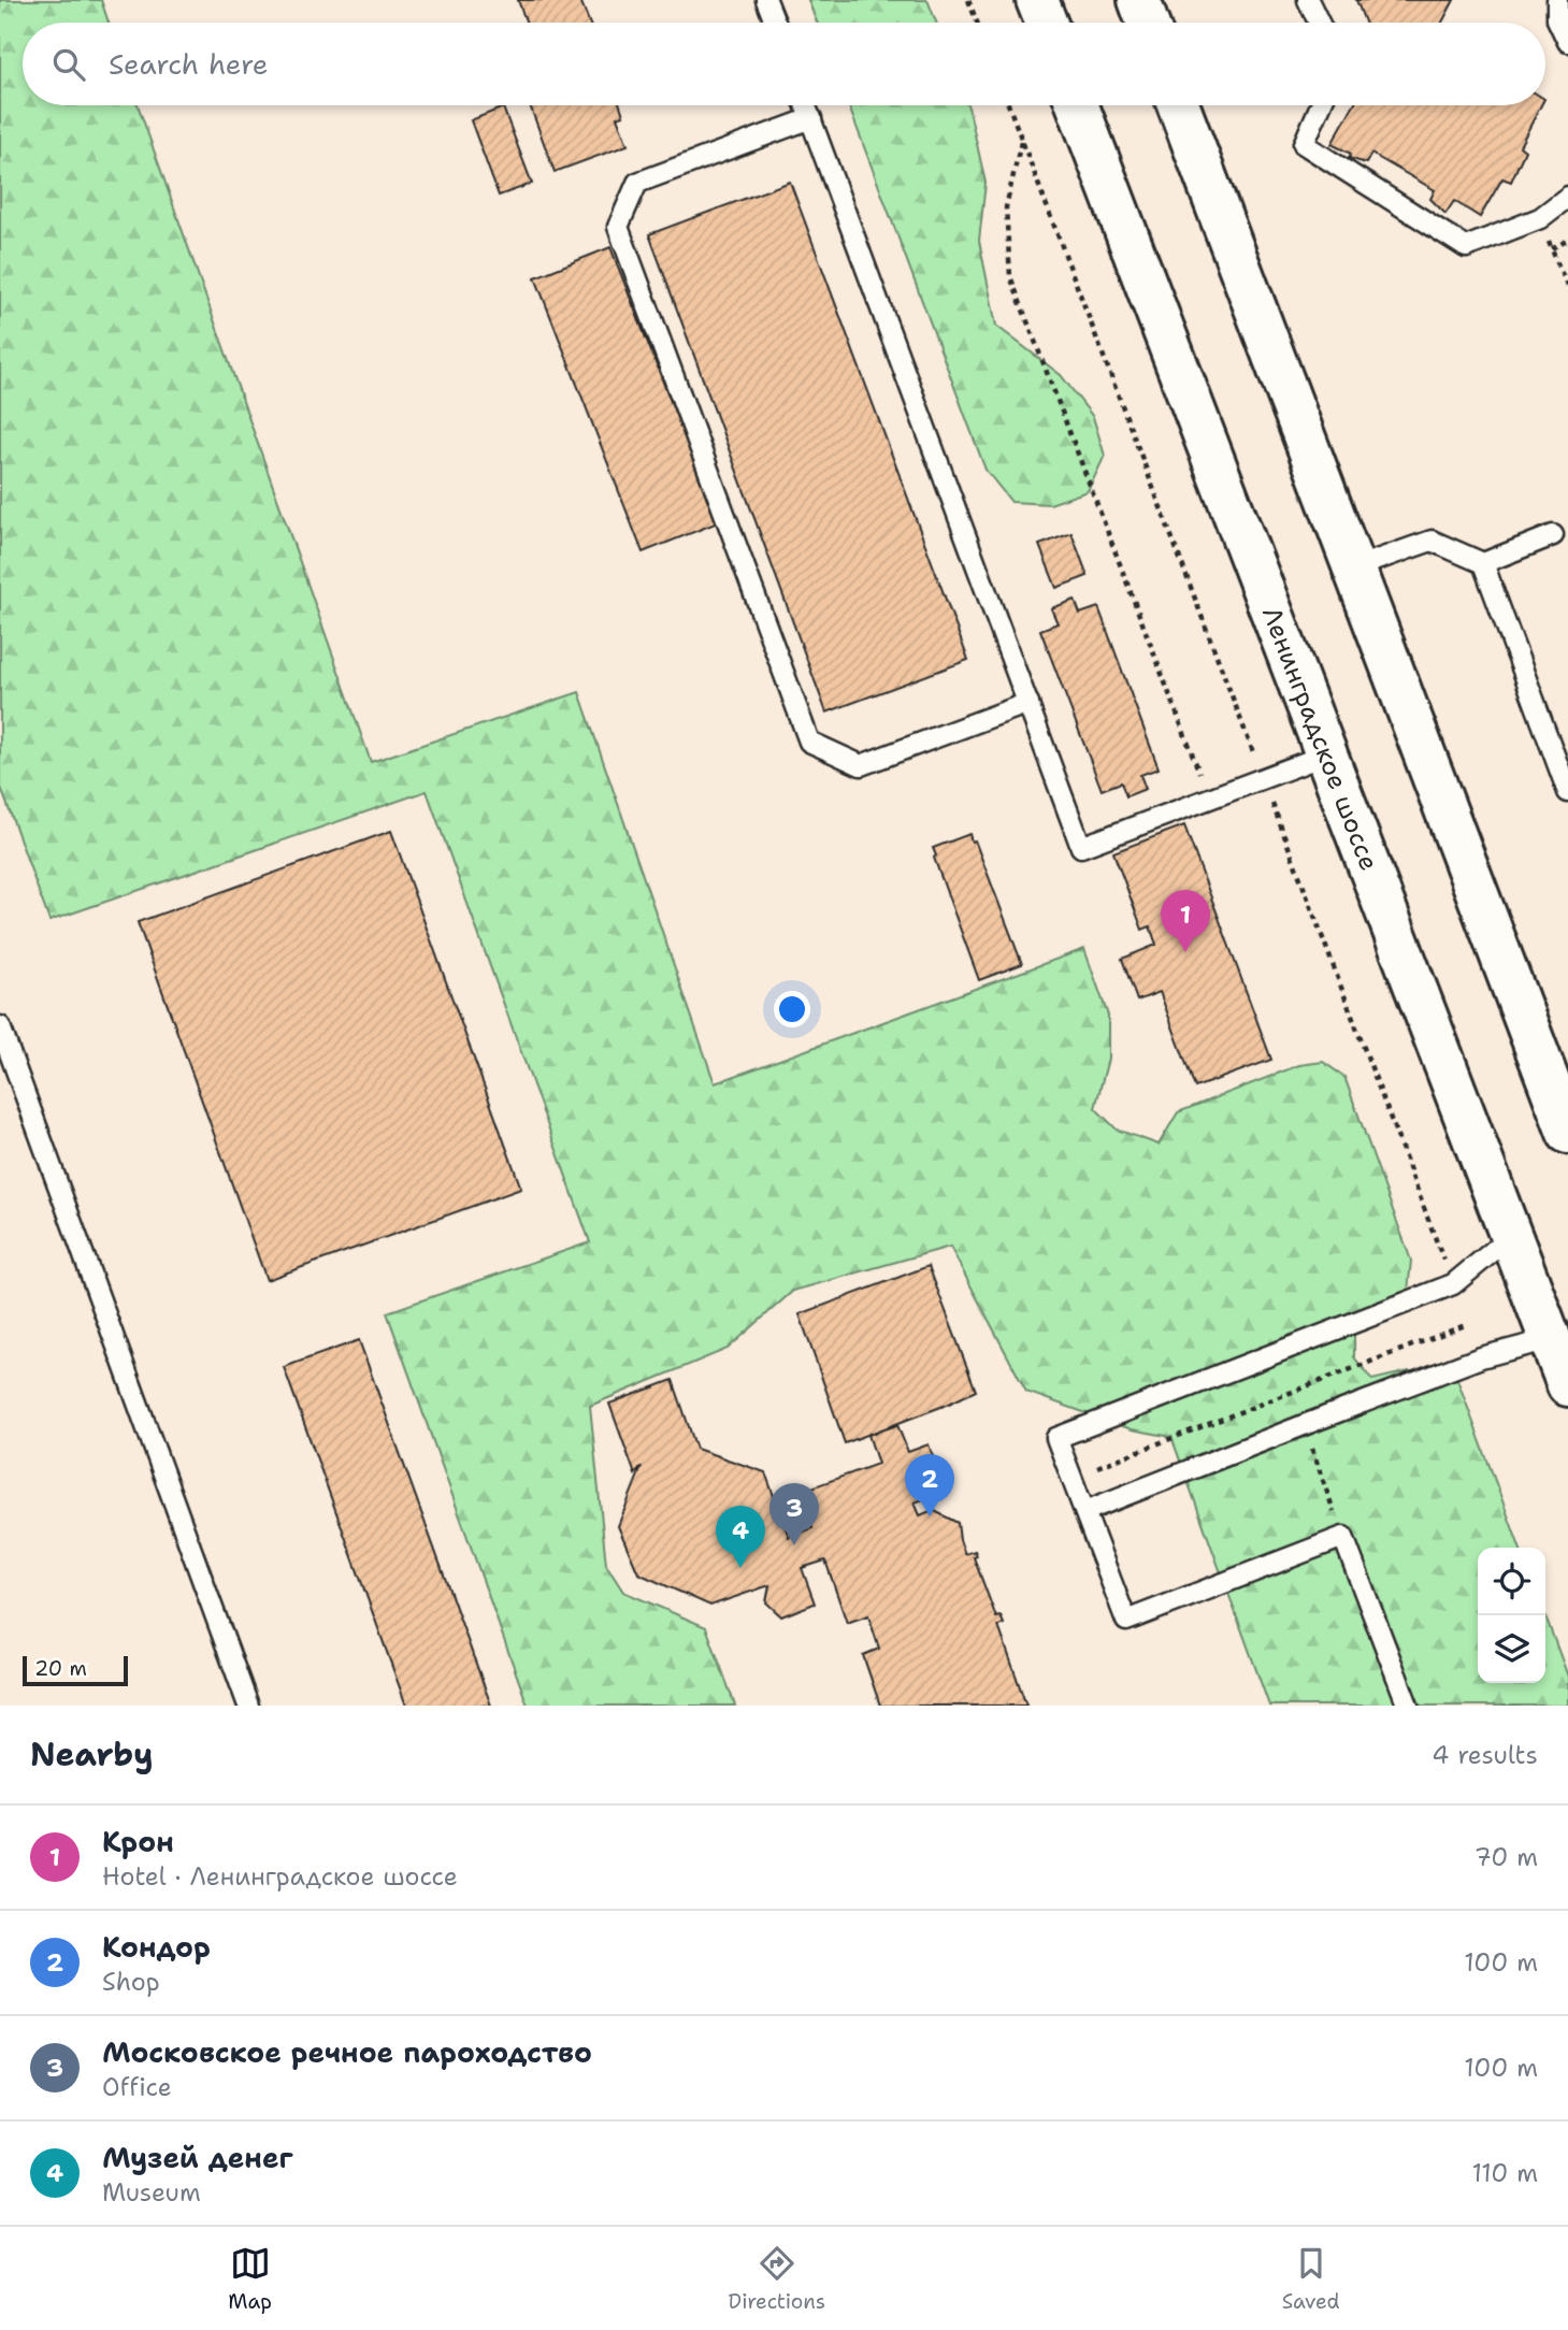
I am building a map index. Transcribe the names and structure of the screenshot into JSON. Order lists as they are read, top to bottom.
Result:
{
  "streets": {
    "main road": ["Ленинградское шоссе"]
  },
  "scale_bar": "20 m",
  "page": {
    "search": "Search here",
    "pins": [
      "1",
      "2",
      "3",
      "4"
    ],
    "scale": "20 m",
    "heading": ["Nearby", "4 results"],
    "list": [
      {
        "mark": "1",
        "name": "Крон",
        "note": "Hotel · Ленинградское шоссе",
        "value": "70 m"
      },
      {
        "mark": "2",
        "name": "Кондор",
        "note": "Shop",
        "value": "100 m"
      },
      {
        "mark": "3",
        "name": "Московское речное пароходство",
        "note": "Office",
        "value": "100 m"
      },
      {
        "mark": "4",
        "name": "Музей денег",
        "note": "Museum",
        "value": "110 m"
      }
    ],
    "nav": ["Map", "Directions", "Saved"]
  }
}
